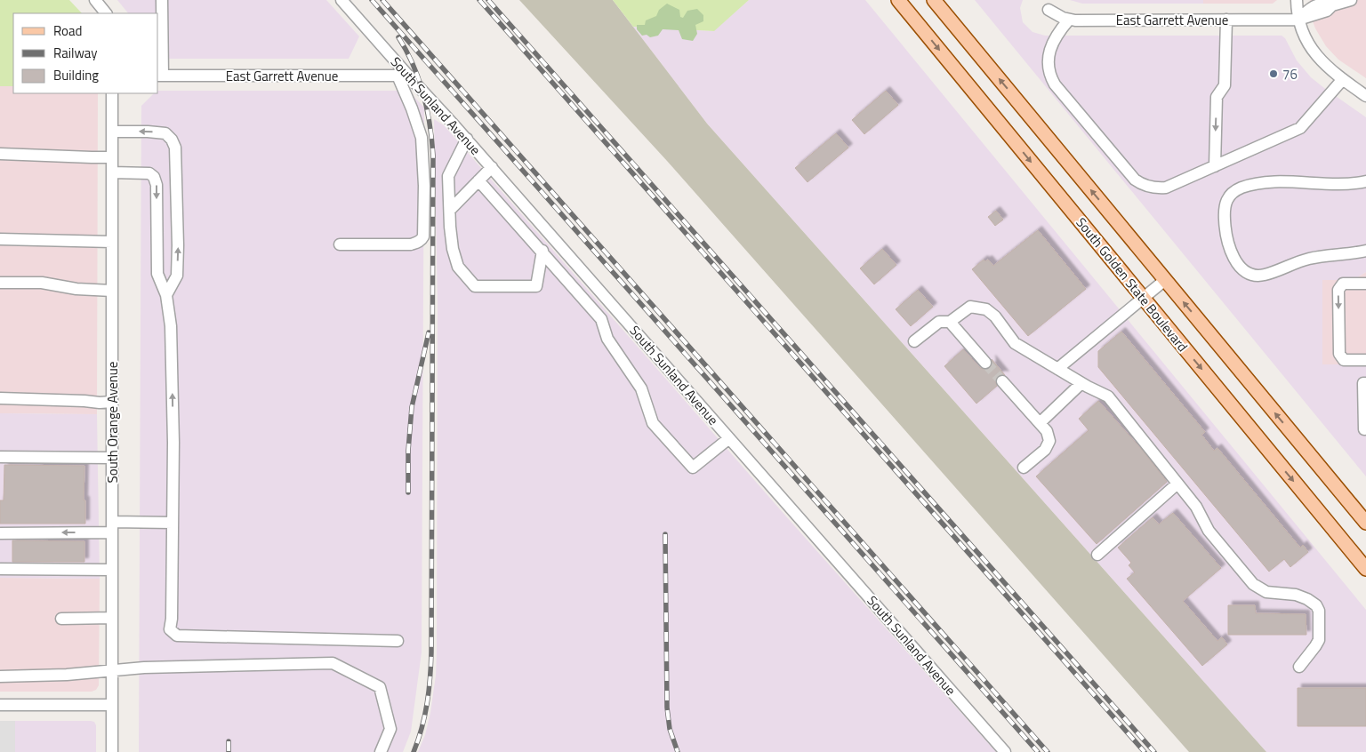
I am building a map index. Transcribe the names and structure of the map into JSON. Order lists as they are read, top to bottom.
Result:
{
  "streets": {
    "main road": ["South Golden State Boulevard"],
    "street": ["East Garrett Avenue", "South Sunland Avenue", "South Orange Avenue"]
  },
  "crossings": [
    ["East Garrett Avenue", "South Sunland Avenue"]
  ],
  "places": ["76"],
  "legend": ["Road", "Railway", "Building"]
}
